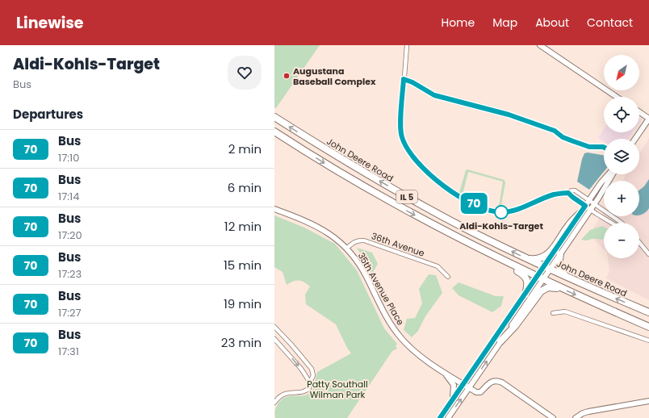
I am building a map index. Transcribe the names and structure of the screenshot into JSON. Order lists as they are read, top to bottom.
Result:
{
  "streets": {
    "highway": ["John Deere Road", "IL 5"],
    "street": ["36th Avenue", "35th Avenue Place"]
  },
  "crossings": [
    ["36th Avenue", "35th Avenue Place"]
  ],
  "parks": ["Patty Southall Wilman Park"],
  "places": ["Augustana Baseball Complex", "Aldi-Kohls-Target"],
  "lines": ["bus line 70"],
  "north": "bottom left",
  "page": {
    "header": "Linewise",
    "nav": [
      "Home",
      "Map",
      "About",
      "Contact"
    ],
    "heading": [
      ["Aldi-Kohls-Target", "Bus"],
      "Departures"
    ],
    "on_map": "70",
    "map_buttons": ["+", "−"],
    "list": [
      {
        "mark": "70",
        "name": "Bus",
        "note": "17:10",
        "value": "2 min"
      },
      {
        "mark": "70",
        "name": "Bus",
        "note": "17:14",
        "value": "6 min"
      },
      {
        "mark": "70",
        "name": "Bus",
        "note": "17:20",
        "value": "12 min"
      },
      {
        "mark": "70",
        "name": "Bus",
        "note": "17:23",
        "value": "15 min"
      },
      {
        "mark": "70",
        "name": "Bus",
        "note": "17:27",
        "value": "19 min"
      },
      {
        "mark": "70",
        "name": "Bus",
        "note": "17:31",
        "value": "23 min"
      }
    ]
  }
}
